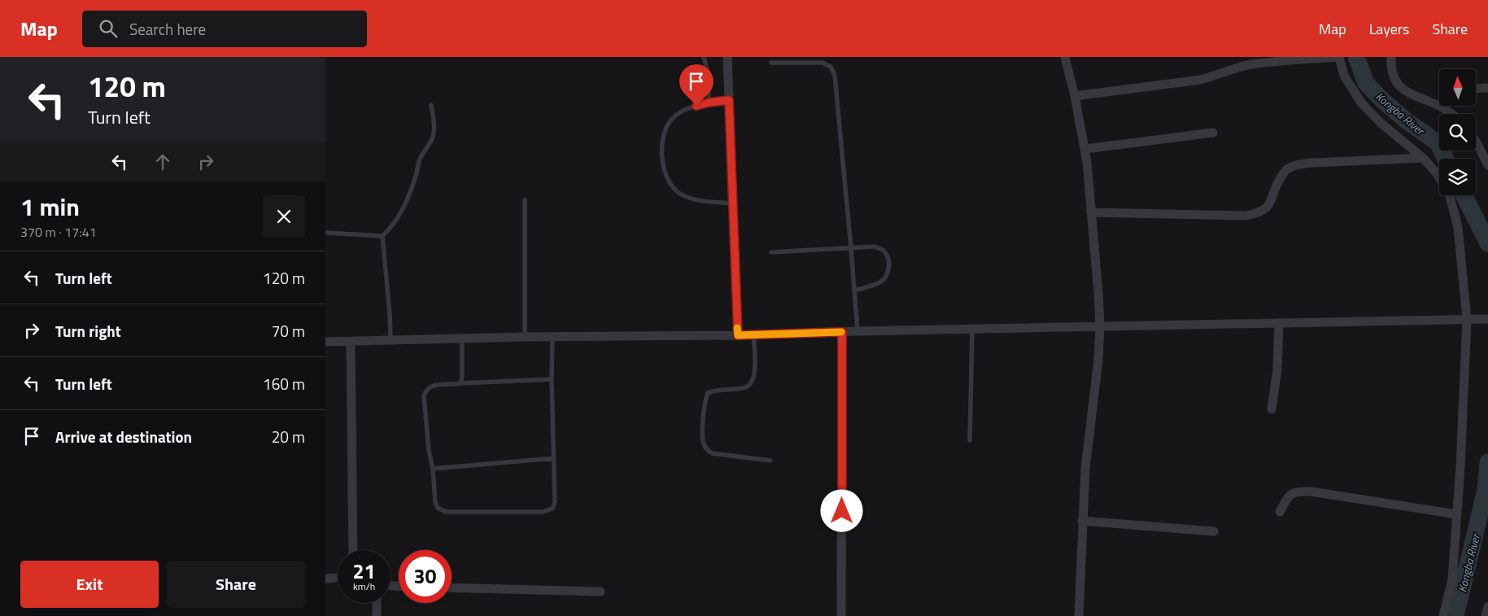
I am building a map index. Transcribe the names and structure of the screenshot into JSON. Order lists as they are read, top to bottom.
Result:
{
  "water": ["Kongba River"],
  "north": "top",
  "page": {
    "header": "Map",
    "search": "Search here",
    "nav": ["Map", "Layers", "Share"],
    "turn": ["120 m", "Turn left"],
    "heading": ["1 min", "370 m · 17:41"],
    "list": [
      {
        "name": "Turn left",
        "value": "120 m"
      },
      {
        "name": "Turn right",
        "value": "70 m"
      },
      {
        "name": "Turn left",
        "value": "160 m"
      },
      {
        "name": "Arrive at destination",
        "value": "20 m"
      }
    ],
    "speed": "21 km/h",
    "limit": "30",
    "buttons": ["Exit", "Share"]
  }
}
